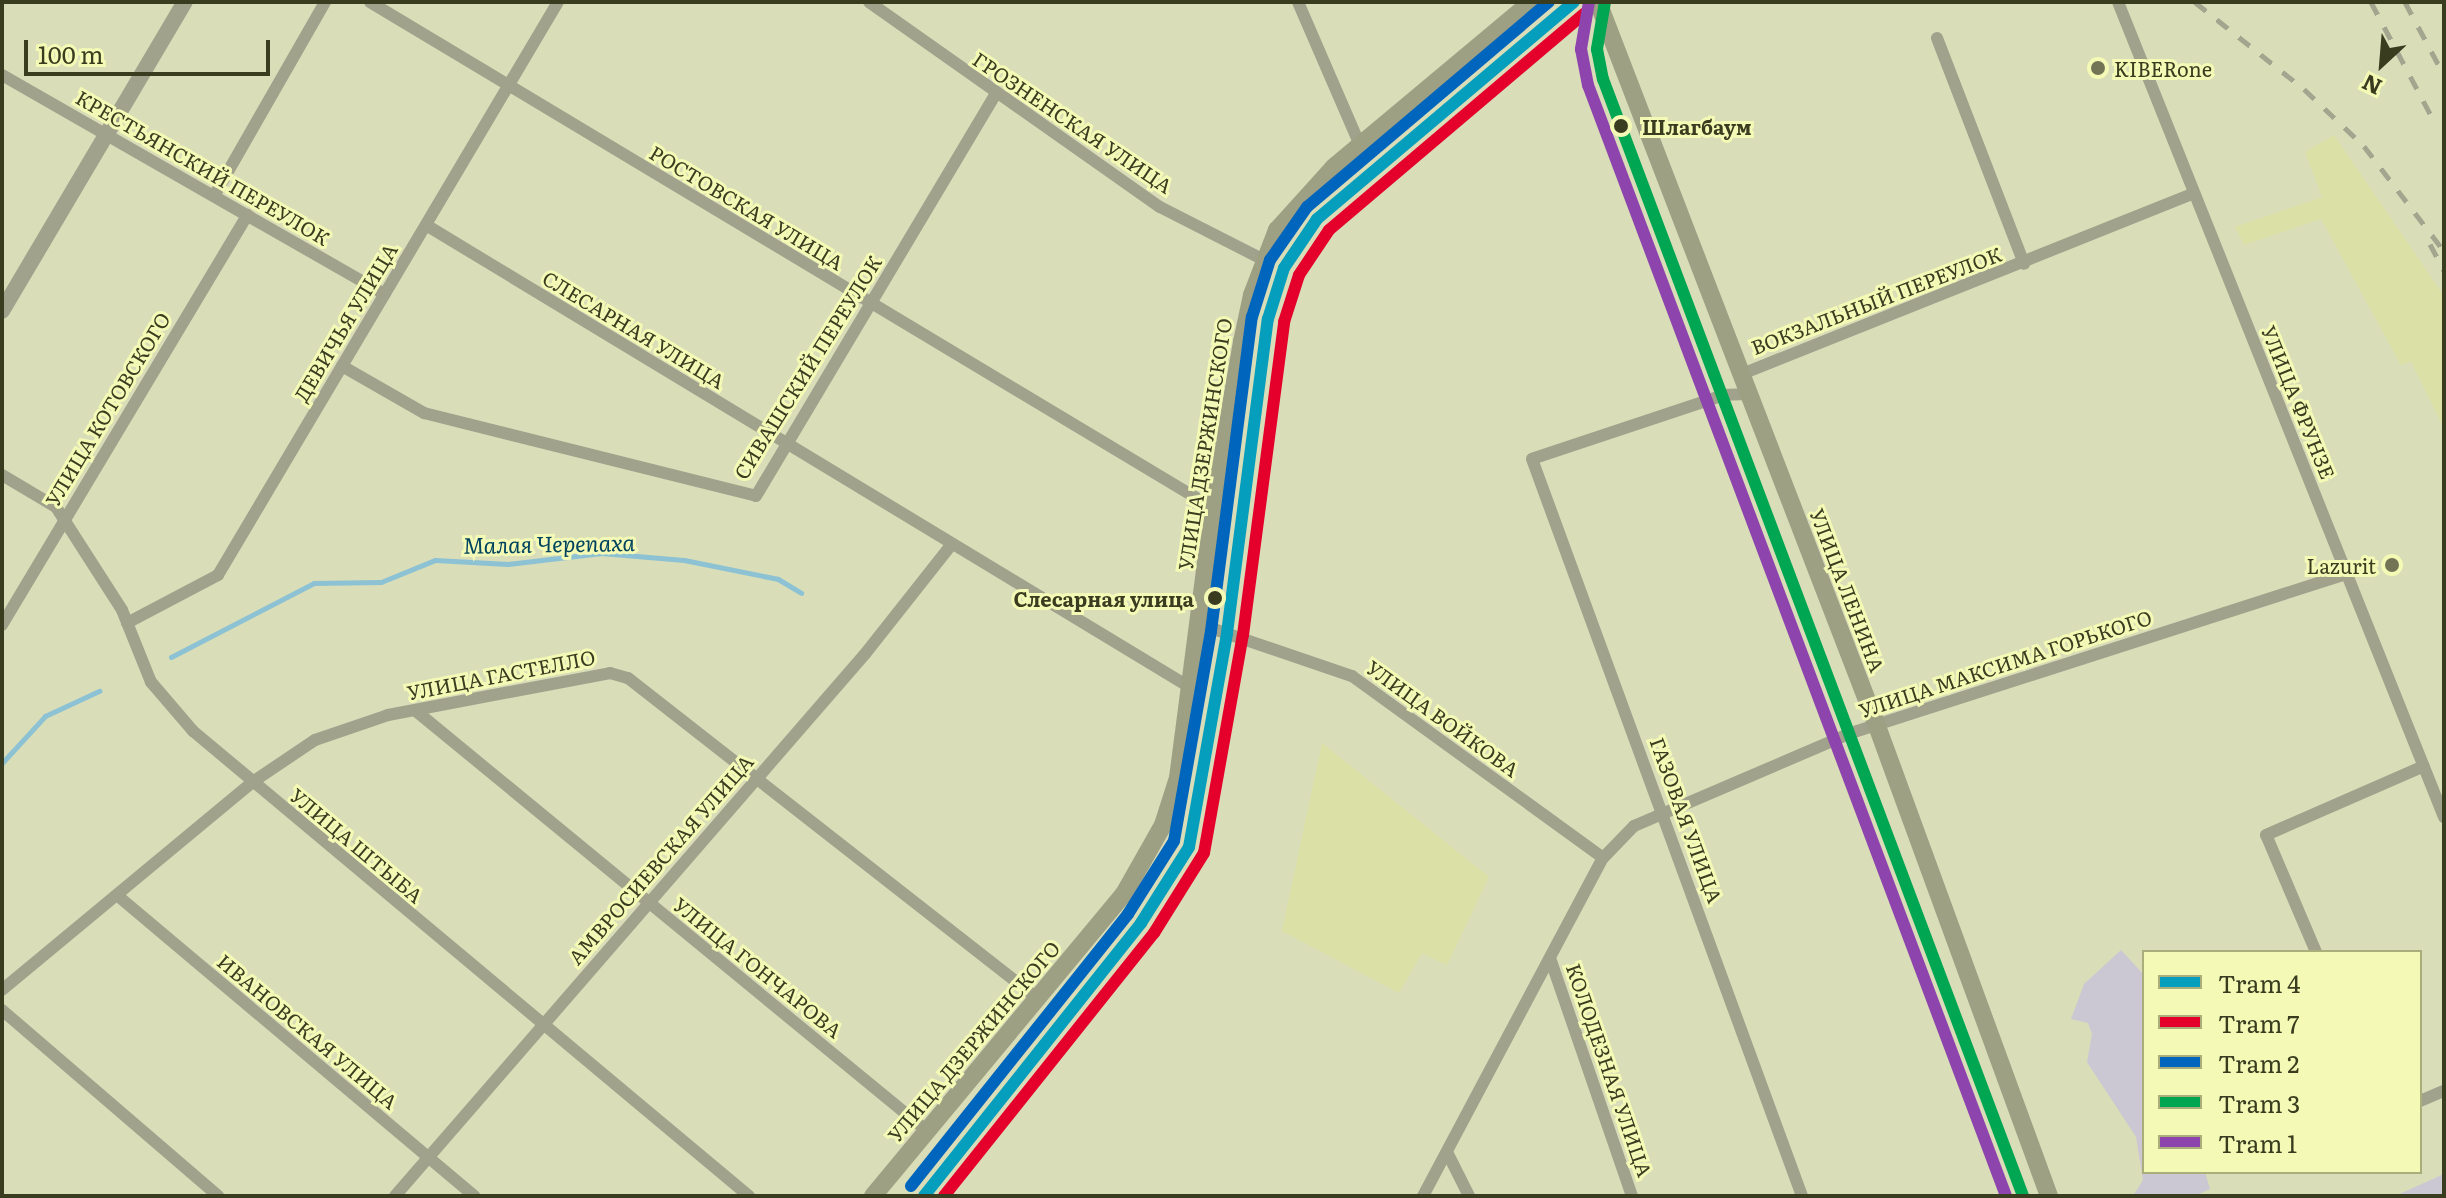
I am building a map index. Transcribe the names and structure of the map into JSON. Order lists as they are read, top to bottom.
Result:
{
  "streets": {
    "main road": ["УЛИЦА ДЗЕРЖИНСКОГО", "УЛИЦА ЛЕНИНА"],
    "street": [
      "ГРОЗНЕНСКАЯ УЛИЦА",
      "КРЕСТЬЯНСКИЙ ПЕРЕУЛОК",
      "РОСТОВСКАЯ УЛИЦА",
      "ВОКЗАЛЬНЫЙ ПЕРЕУЛОК",
      "ДЕВИЧЬЯ УЛИЦА",
      "СЛЕСАРНАЯ УЛИЦА",
      "СИВАШСКИЙ ПЕРЕУЛОК",
      "УЛИЦА ФРУНЗЕ",
      "УЛИЦА КОТОВСКОГО",
      "УЛИЦА МАКСИМА ГОРЬКОГО",
      "УЛИЦА ГАСТЕЛЛО",
      "УЛИЦА ВОЙКОВА",
      "ГАЗОВАЯ УЛИЦА",
      "УЛИЦА ШТЫБА",
      "АМВРОСИЕВСКАЯ УЛИЦА",
      "УЛИЦА ГОНЧАРОВА",
      "ИВАНОВСКАЯ УЛИЦА",
      "КОЛОДЕЗНАЯ УЛИЦА"
    ]
  },
  "crossings": [
    ["ГРОЗНЕНСКАЯ УЛИЦА", "СИВАШСКИЙ ПЕРЕУЛОК"],
    ["ГРОЗНЕНСКАЯ УЛИЦА", "УЛИЦА ДЗЕРЖИНСКОГО"],
    ["КРЕСТЬЯНСКИЙ ПЕРЕУЛОК", "ДЕВИЧЬЯ УЛИЦА"],
    ["КРЕСТЬЯНСКИЙ ПЕРЕУЛОК", "УЛИЦА КОТОВСКОГО"],
    ["РОСТОВСКАЯ УЛИЦА", "ДЕВИЧЬЯ УЛИЦА"],
    ["РОСТОВСКАЯ УЛИЦА", "СИВАШСКИЙ ПЕРЕУЛОК"],
    ["РОСТОВСКАЯ УЛИЦА", "УЛИЦА ДЗЕРЖИНСКОГО"],
    ["ВОКЗАЛЬНЫЙ ПЕРЕУЛОК", "УЛИЦА ФРУНЗЕ"],
    ["ВОКЗАЛЬНЫЙ ПЕРЕУЛОК", "УЛИЦА ЛЕНИНА"],
    ["ДЕВИЧЬЯ УЛИЦА", "СЛЕСАРНАЯ УЛИЦА"],
    ["ДЕВИЧЬЯ УЛИЦА", "СИВАШСКИЙ ПЕРЕУЛОК"],
    ["ДЕВИЧЬЯ УЛИЦА", "УЛИЦА ШТЫБА"],
    ["СЛЕСАРНАЯ УЛИЦА", "СИВАШСКИЙ ПЕРЕУЛОК"],
    ["СЛЕСАРНАЯ УЛИЦА", "УЛИЦА ДЗЕРЖИНСКОГО"],
    ["СЛЕСАРНАЯ УЛИЦА", "АМВРОСИЕВСКАЯ УЛИЦА"],
    ["УЛИЦА ФРУНЗЕ", "УЛИЦА МАКСИМА ГОРЬКОГО"],
    ["УЛИЦА КОТОВСКОГО", "УЛИЦА ШТЫБА"],
    ["УЛИЦА ДЗЕРЖИНСКОГО", "УЛИЦА ГАСТЕЛЛО"],
    ["УЛИЦА ДЗЕРЖИНСКОГО", "УЛИЦА ВОЙКОВА"],
    ["УЛИЦА ДЗЕРЖИНСКОГО", "УЛИЦА ГОНЧАРОВА"],
    ["УЛИЦА ЛЕНИНА", "УЛИЦА МАКСИМА ГОРЬКОГО"],
    ["УЛИЦА ЛЕНИНА", "ГАЗОВАЯ УЛИЦА"],
    ["УЛИЦА МАКСИМА ГОРЬКОГО", "УЛИЦА ВОЙКОВА"],
    ["УЛИЦА МАКСИМА ГОРЬКОГО", "ГАЗОВАЯ УЛИЦА"],
    ["УЛИЦА МАКСИМА ГОРЬКОГО", "КОЛОДЕЗНАЯ УЛИЦА"],
    ["УЛИЦА ГАСТЕЛЛО", "УЛИЦА ШТЫБА"],
    ["УЛИЦА ГАСТЕЛЛО", "АМВРОСИЕВСКАЯ УЛИЦА"],
    ["УЛИЦА ГАСТЕЛЛО", "УЛИЦА ГОНЧАРОВА"],
    ["УЛИЦА ГАСТЕЛЛО", "ИВАНОВСКАЯ УЛИЦА"],
    ["УЛИЦА ШТЫБА", "АМВРОСИЕВСКАЯ УЛИЦА"],
    ["АМВРОСИЕВСКАЯ УЛИЦА", "УЛИЦА ГОНЧАРОВА"],
    ["АМВРОСИЕВСКАЯ УЛИЦА", "ИВАНОВСКАЯ УЛИЦА"]
  ],
  "water": ["Малая Черепаха"],
  "places": [
    "KIBERone",
    "Шлагбаум",
    "Lazurit",
    "Слесарная улица"
  ],
  "lines": [
    "tram line 4",
    "tram line 2",
    "tram line 3",
    "tram line 1",
    "tram line 7"
  ],
  "legend": [
    "Tram 4",
    "Tram 7",
    "Tram 2",
    "Tram 3",
    "Tram 1"
  ],
  "scale_bar": "100 m",
  "north": "bottom left"
}
